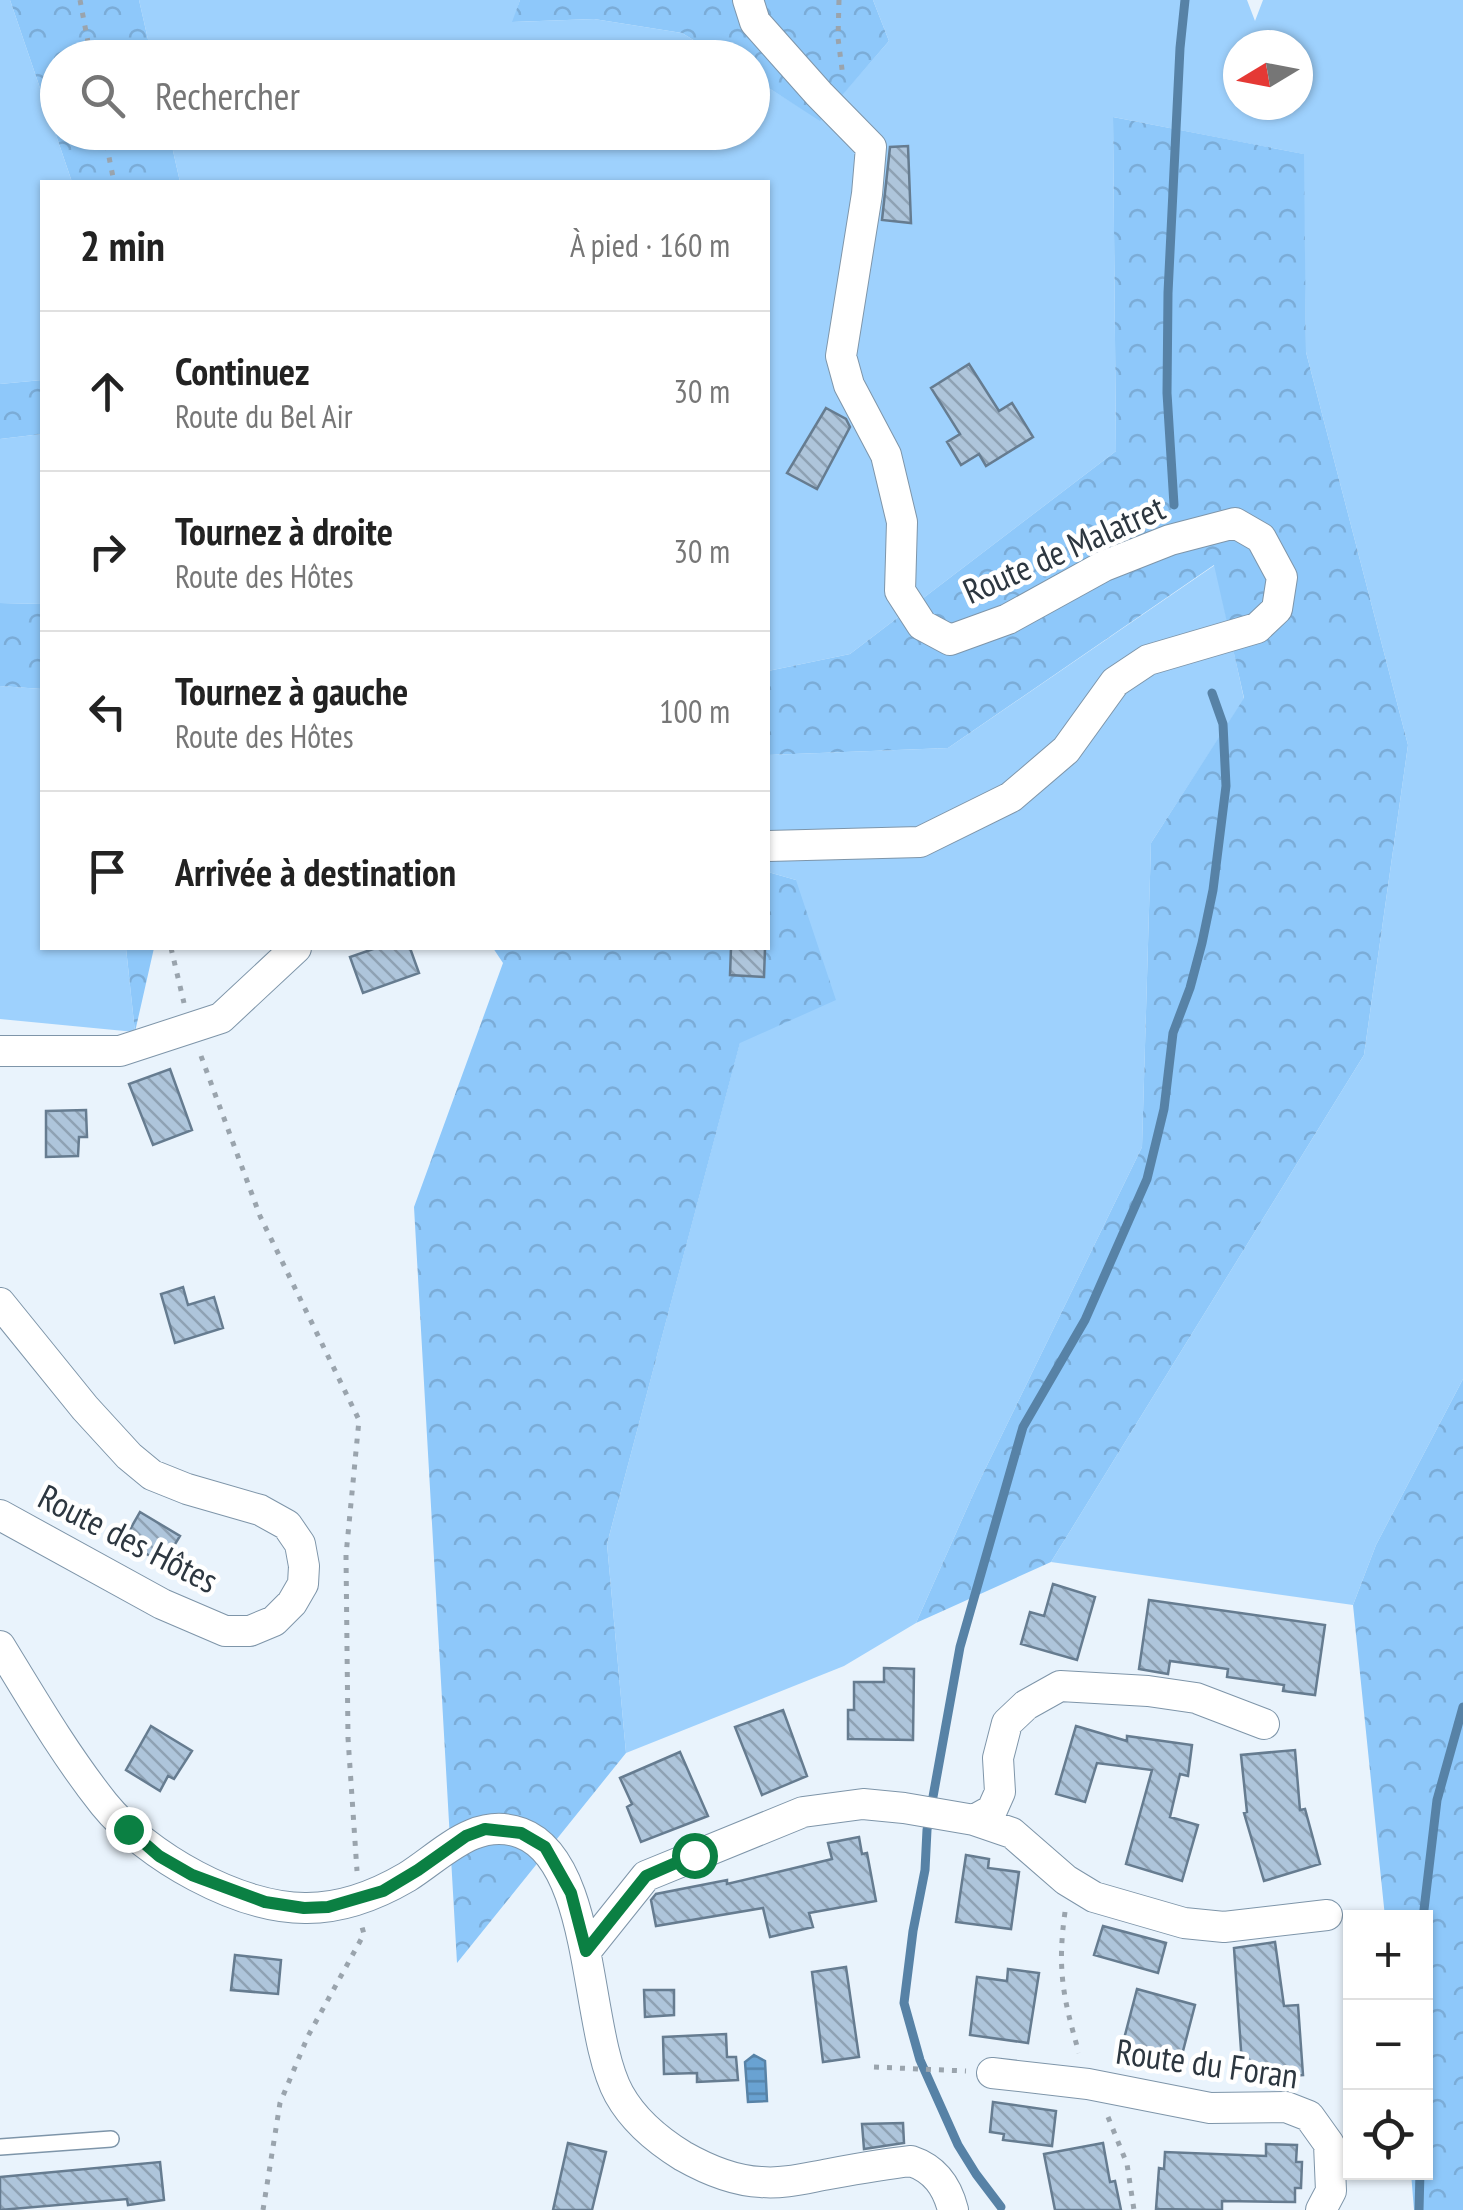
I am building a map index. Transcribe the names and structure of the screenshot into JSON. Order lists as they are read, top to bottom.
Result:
{
  "streets": {
    "street": ["Route de Malatret", "Route des Hôtes", "Route du Foran"]
  },
  "north": "left",
  "page": {
    "search": "Rechercher",
    "heading": ["2 min", "À pied · 160 m"],
    "list": [
      ["Continuez", "Route du Bel Air", "30 m"],
      ["Tournez à droite", "Route des Hôtes", "30 m"],
      ["Tournez à gauche", "Route des Hôtes", "100 m"],
      "Arrivée à destination"
    ],
    "map_buttons": ["+", "−"]
  }
}
